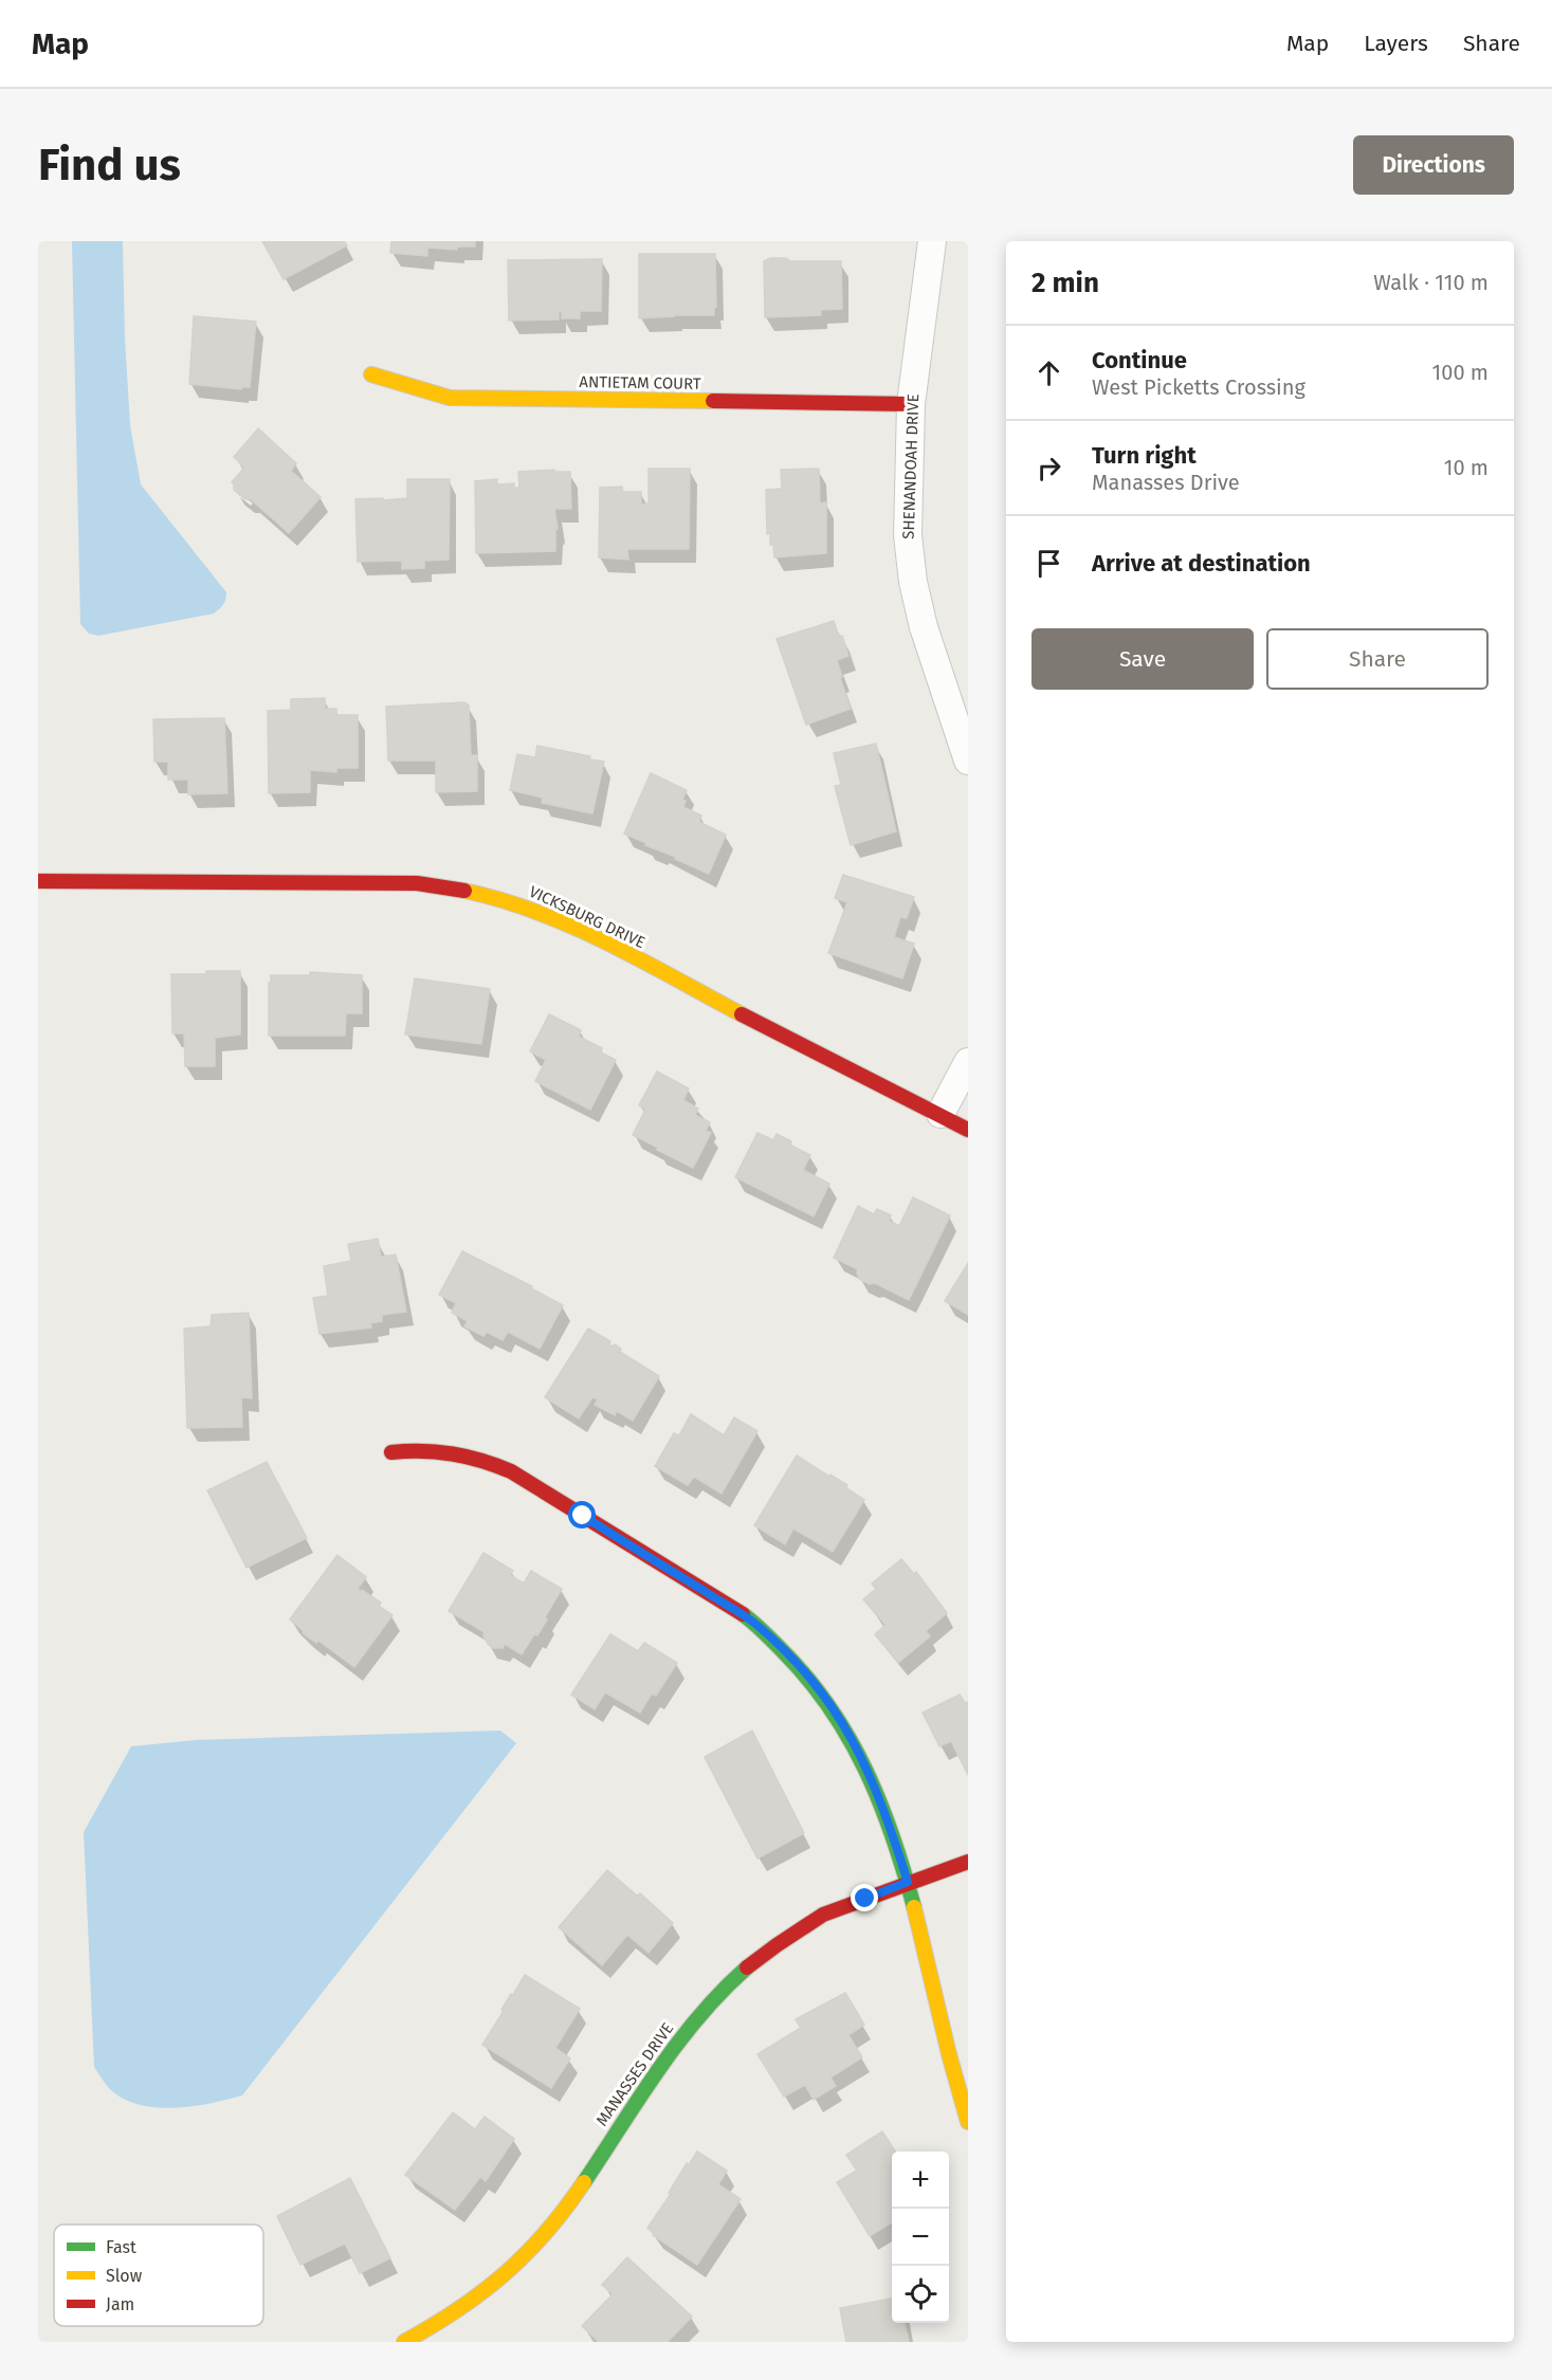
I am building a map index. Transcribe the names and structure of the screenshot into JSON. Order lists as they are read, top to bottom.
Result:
{
  "streets": {
    "street": [
      "ANTIETAM COURT",
      "SHENANDOAH DRIVE",
      "VICKSBURG DRIVE",
      "MANASSES DRIVE"
    ]
  },
  "crossings": [
    ["ANTIETAM COURT", "SHENANDOAH DRIVE"]
  ],
  "legend": ["Fast", "Slow", "Jam"],
  "page": {
    "header": "Map",
    "nav": ["Map", "Layers", "Share"],
    "buttons": [
      "Directions",
      ["Save", "Share"]
    ],
    "title": "Find us",
    "heading": ["2 min", "Walk · 110 m"],
    "list": [
      ["Continue", "West Picketts Crossing", "100 m"],
      ["Turn right", "Manasses Drive", "10 m"],
      "Arrive at destination"
    ],
    "map_buttons": ["+", "−"]
  }
}
